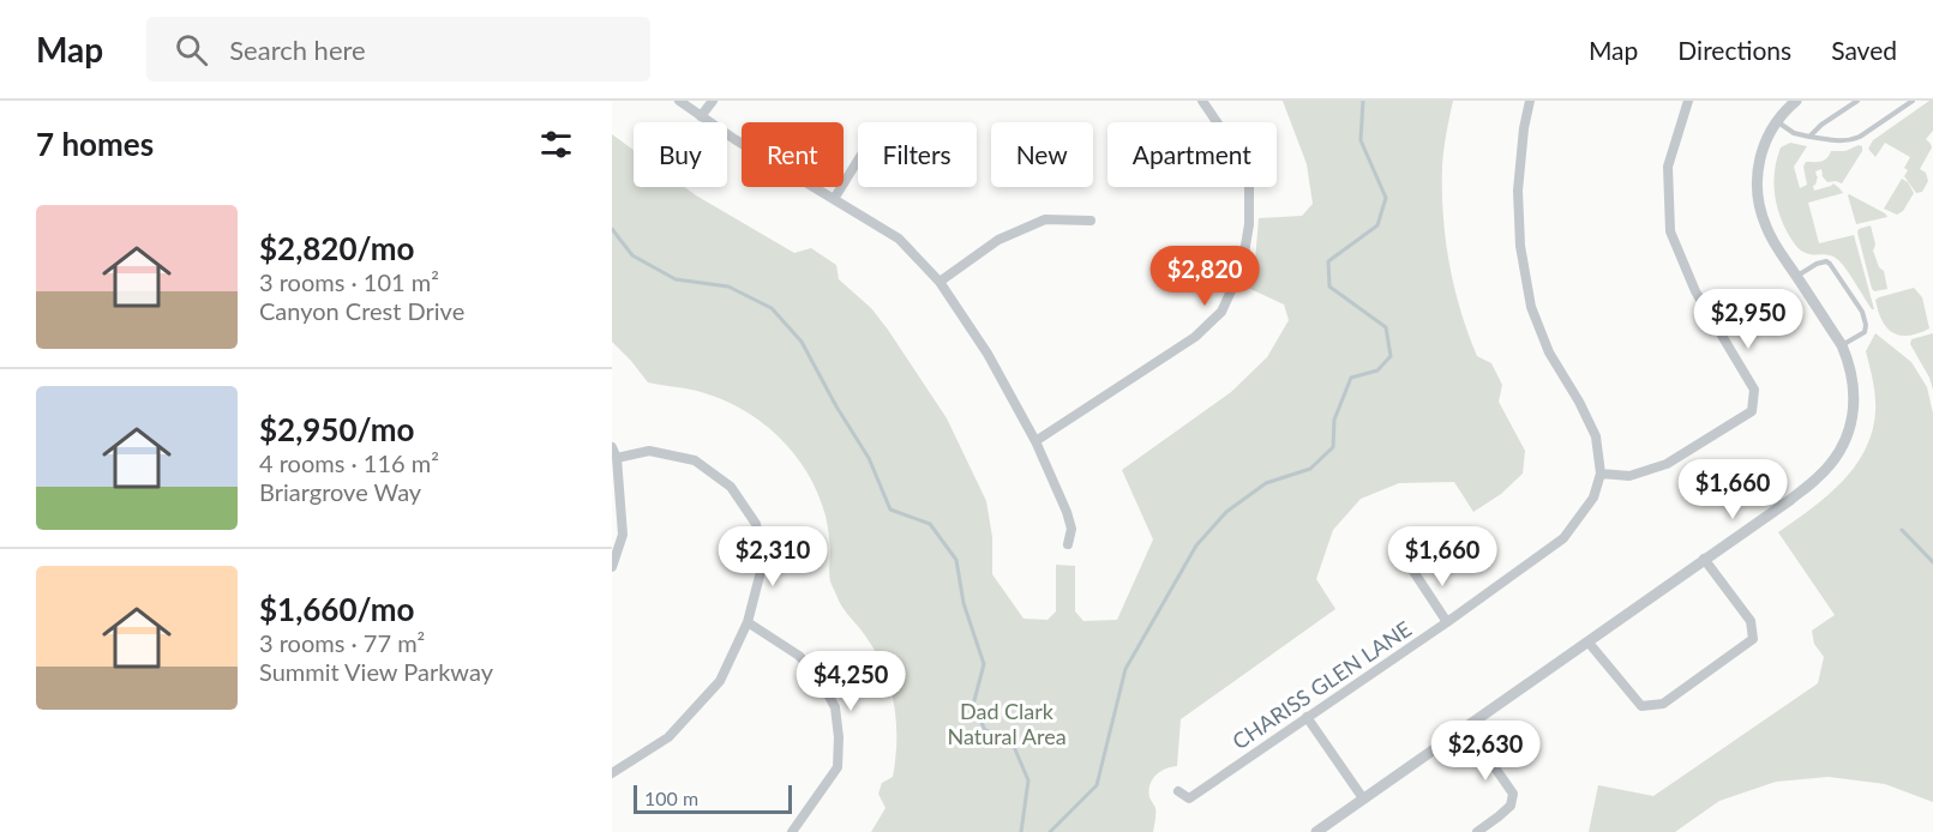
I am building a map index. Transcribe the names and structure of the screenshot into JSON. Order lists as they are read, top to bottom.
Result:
{
  "streets": {
    "street": ["CHARISS GLEN LANE"]
  },
  "parks": ["Dad Clark Natural Area"],
  "scale_bar": "100 m",
  "page": {
    "header": "Map",
    "search": "Search here",
    "nav": ["Map", "Directions", "Saved"],
    "heading": "7 homes",
    "chip": [
      "Buy",
      "Rent",
      "Filters",
      "New",
      "Apartment"
    ],
    "list": [
      {
        "name": "$2,820/mo",
        "note": "3 rooms · 101 m² · Canyon Crest Drive"
      },
      {
        "name": "$2,950/mo",
        "note": "4 rooms · 116 m² · Briargrove Way"
      },
      {
        "name": "$1,660/mo",
        "note": "3 rooms · 77 m² · Summit View Parkway"
      }
    ],
    "price": [
      "$2,820",
      "$2,950",
      "$1,660",
      "$2,310",
      "$1,660",
      "$4,250",
      "$2,630"
    ],
    "scale": "100 m"
  }
}
